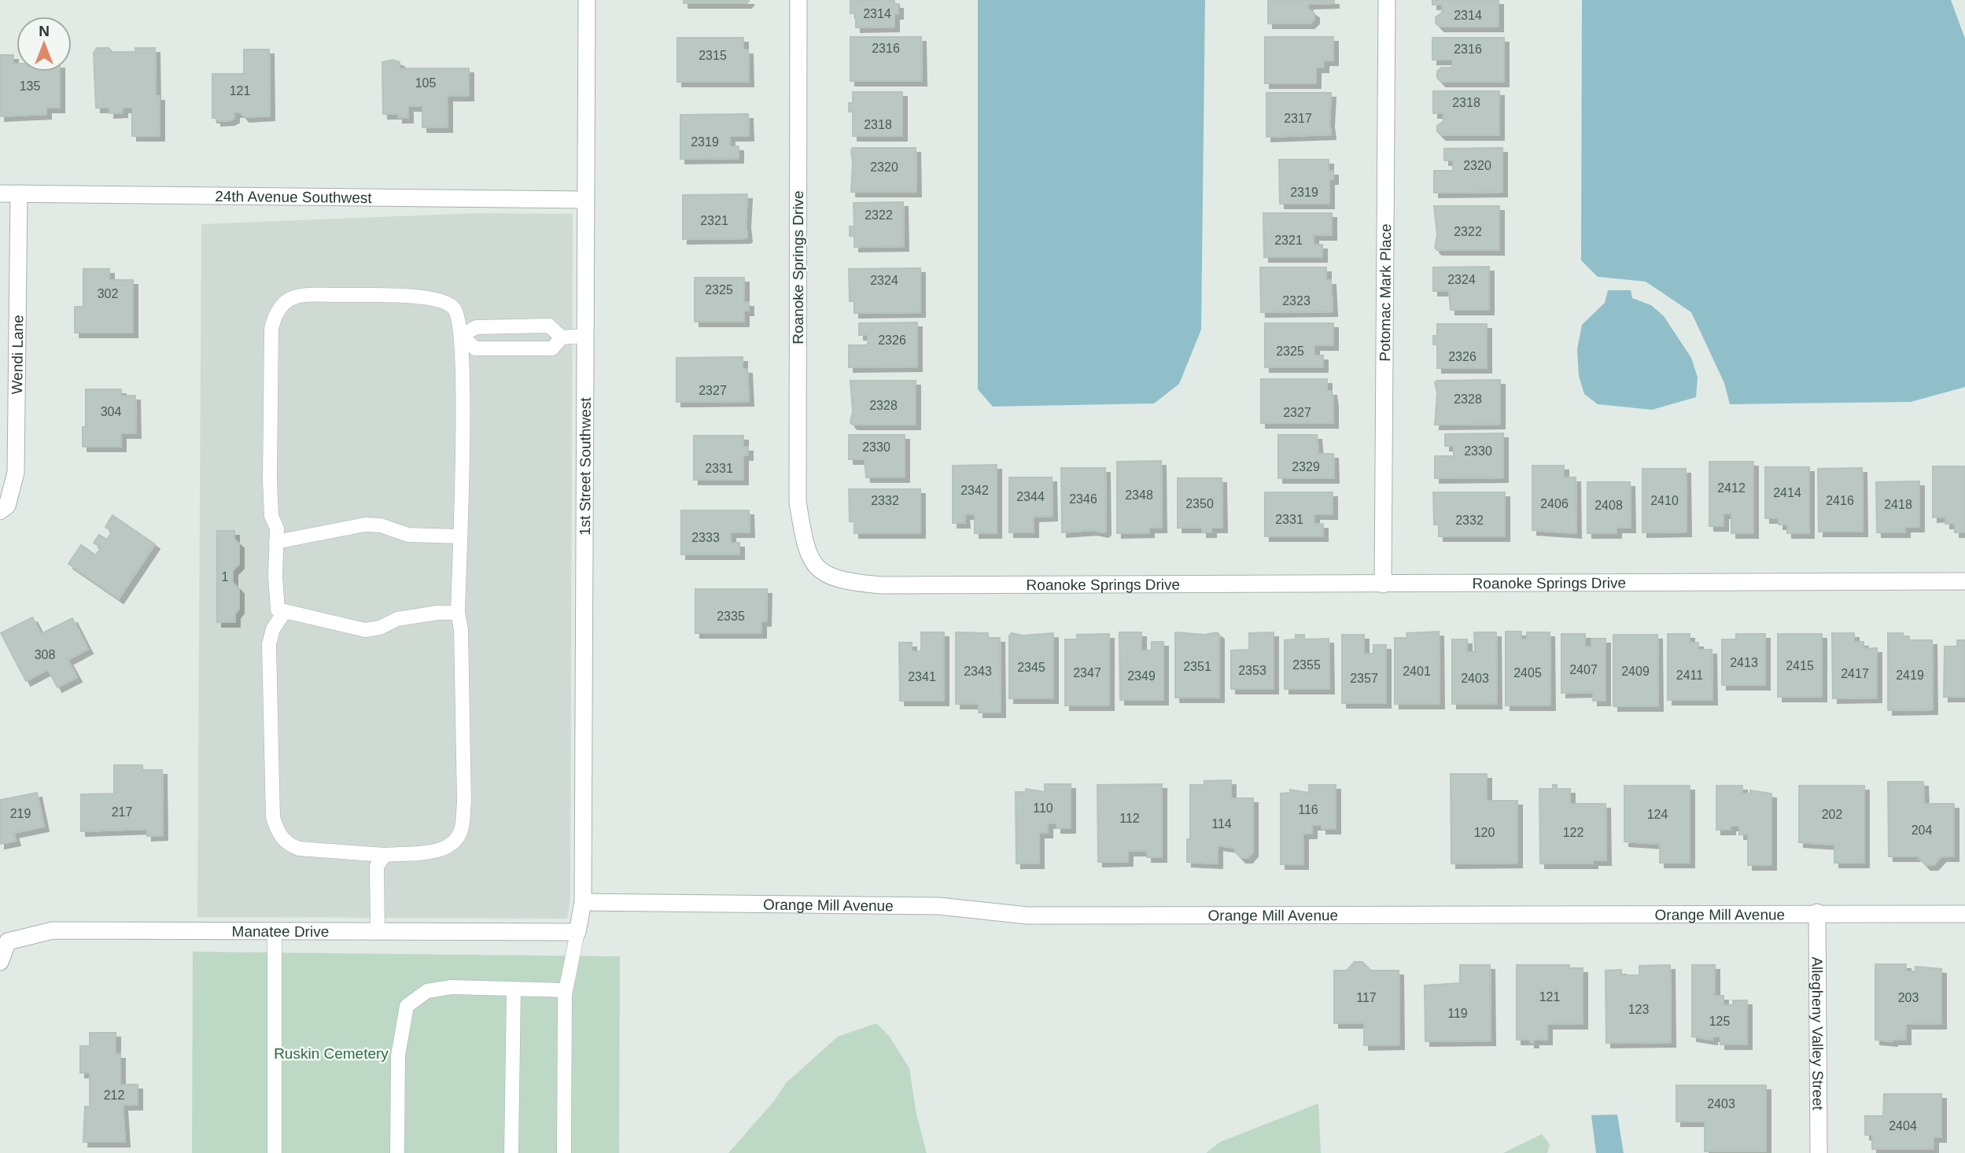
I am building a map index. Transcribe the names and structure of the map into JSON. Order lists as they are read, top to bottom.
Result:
{
  "streets": {
    "street": [
      "24th Avenue Southwest",
      "Roanoke Springs Drive",
      "Potomac Mark Place",
      "Wendi Lane",
      "1st Street Southwest",
      "Orange Mill Avenue",
      "Manatee Drive",
      "Allegheny Valley Street"
    ]
  },
  "crossings": [
    ["24th Avenue Southwest", "Wendi Lane"],
    ["24th Avenue Southwest", "1st Street Southwest"],
    ["Roanoke Springs Drive", "Potomac Mark Place"],
    ["1st Street Southwest", "Orange Mill Avenue"],
    ["1st Street Southwest", "Manatee Drive"],
    ["Orange Mill Avenue", "Allegheny Valley Street"]
  ],
  "parks": ["Ruskin Cemetery"],
  "house_numbers": [
    "2314",
    "2314",
    "2316",
    "2316",
    "2315",
    "105",
    "135",
    "121",
    "2318",
    "2317",
    "2318",
    "2319",
    "2320",
    "2320",
    "2319",
    "2322",
    "2321",
    "2322",
    "2321",
    "2324",
    "2324",
    "2325",
    "302",
    "2323",
    "2326",
    "2325",
    "2326",
    "2327",
    "2328",
    "2328",
    "304",
    "2327",
    "2330",
    "2330",
    "2329",
    "2331",
    "2412",
    "2342",
    "2414",
    "2348",
    "2344",
    "2346",
    "2332",
    "2410",
    "2416",
    "2350",
    "2406",
    "2418",
    "2408",
    "2331",
    "2332",
    "2333",
    "1",
    "2335",
    "308",
    "2413",
    "2355",
    "2415",
    "2351",
    "2345",
    "2407",
    "2353",
    "2343",
    "2401",
    "2409",
    "2347",
    "2405",
    "2417",
    "2411",
    "2419",
    "2349",
    "2341",
    "2357",
    "2403",
    "110",
    "116",
    "217",
    "219",
    "124",
    "202",
    "112",
    "114",
    "204",
    "120",
    "122",
    "121",
    "117",
    "203",
    "123",
    "119",
    "125",
    "212",
    "2403",
    "2404"
  ],
  "north": "top"
}
